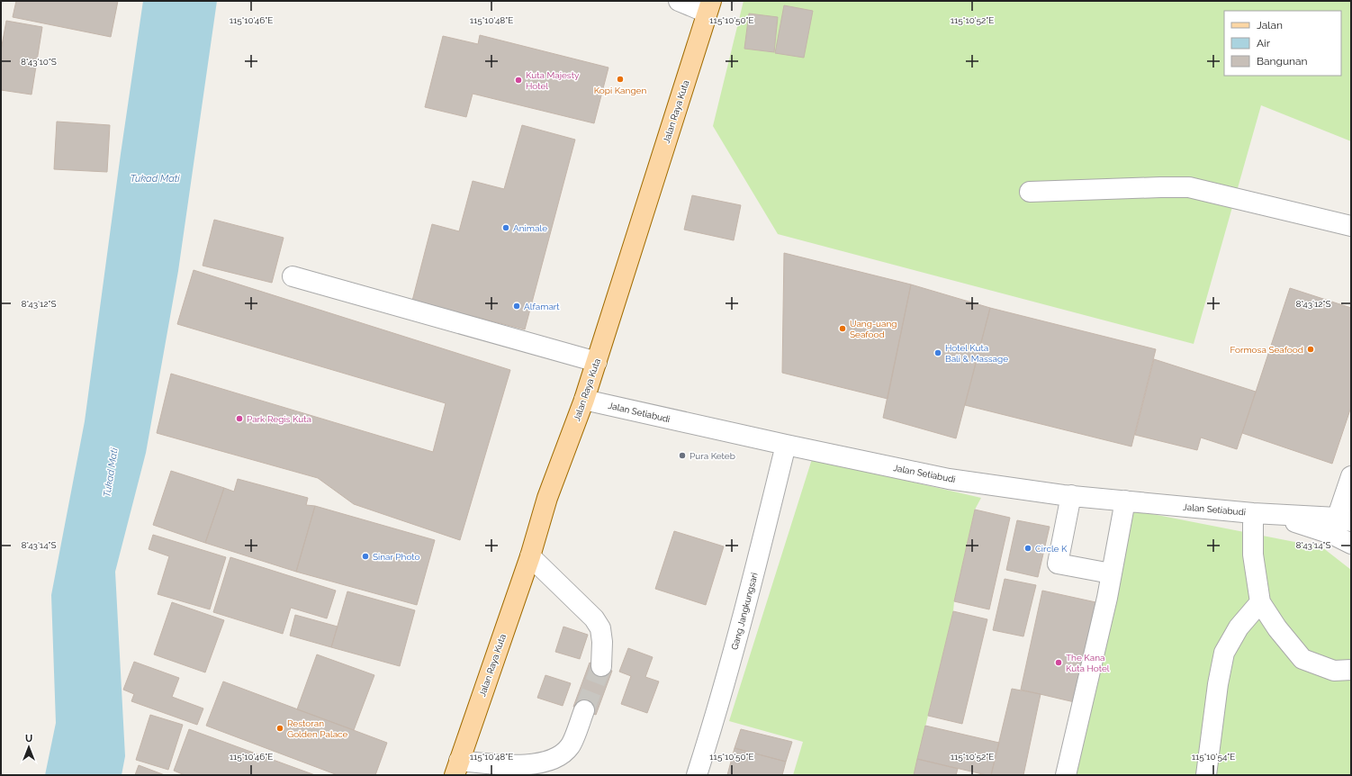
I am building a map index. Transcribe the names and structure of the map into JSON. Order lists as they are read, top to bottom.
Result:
{
  "streets": {
    "main road": ["Jalan Raya Kuta"],
    "street": ["Jalan Setiabudi", "Gang Jangkungsari"]
  },
  "crossings": [
    ["Jalan Raya Kuta", "Jalan Setiabudi"],
    ["Jalan Setiabudi", "Gang Jangkungsari"]
  ],
  "water": ["Tukad Mati"],
  "places": [
    "Kopi Kangen",
    "Kuta Majesty Hotel",
    "Animale",
    "Alfamart",
    "Uang-uang Seafood",
    "Formosa Seafood",
    "Hotel Kuta Bali & Massage",
    "Park Regis Kuta",
    "Pura Keteb",
    "Circle K",
    "Sinar Photo",
    "The Kana Kuta Hotel",
    "Restoran Golden Palace"
  ],
  "legend": ["Jalan", "Air", "Bangunan"],
  "north": "top",
  "coordinates": [
    "115°10'46\"E",
    "115°10'48\"E",
    "115°10'50\"E",
    "115°10'52\"E",
    "8°43'10\"S",
    "8°43'12\"S",
    "8°43'14\"S",
    "115°10'54\"E"
  ]
}
